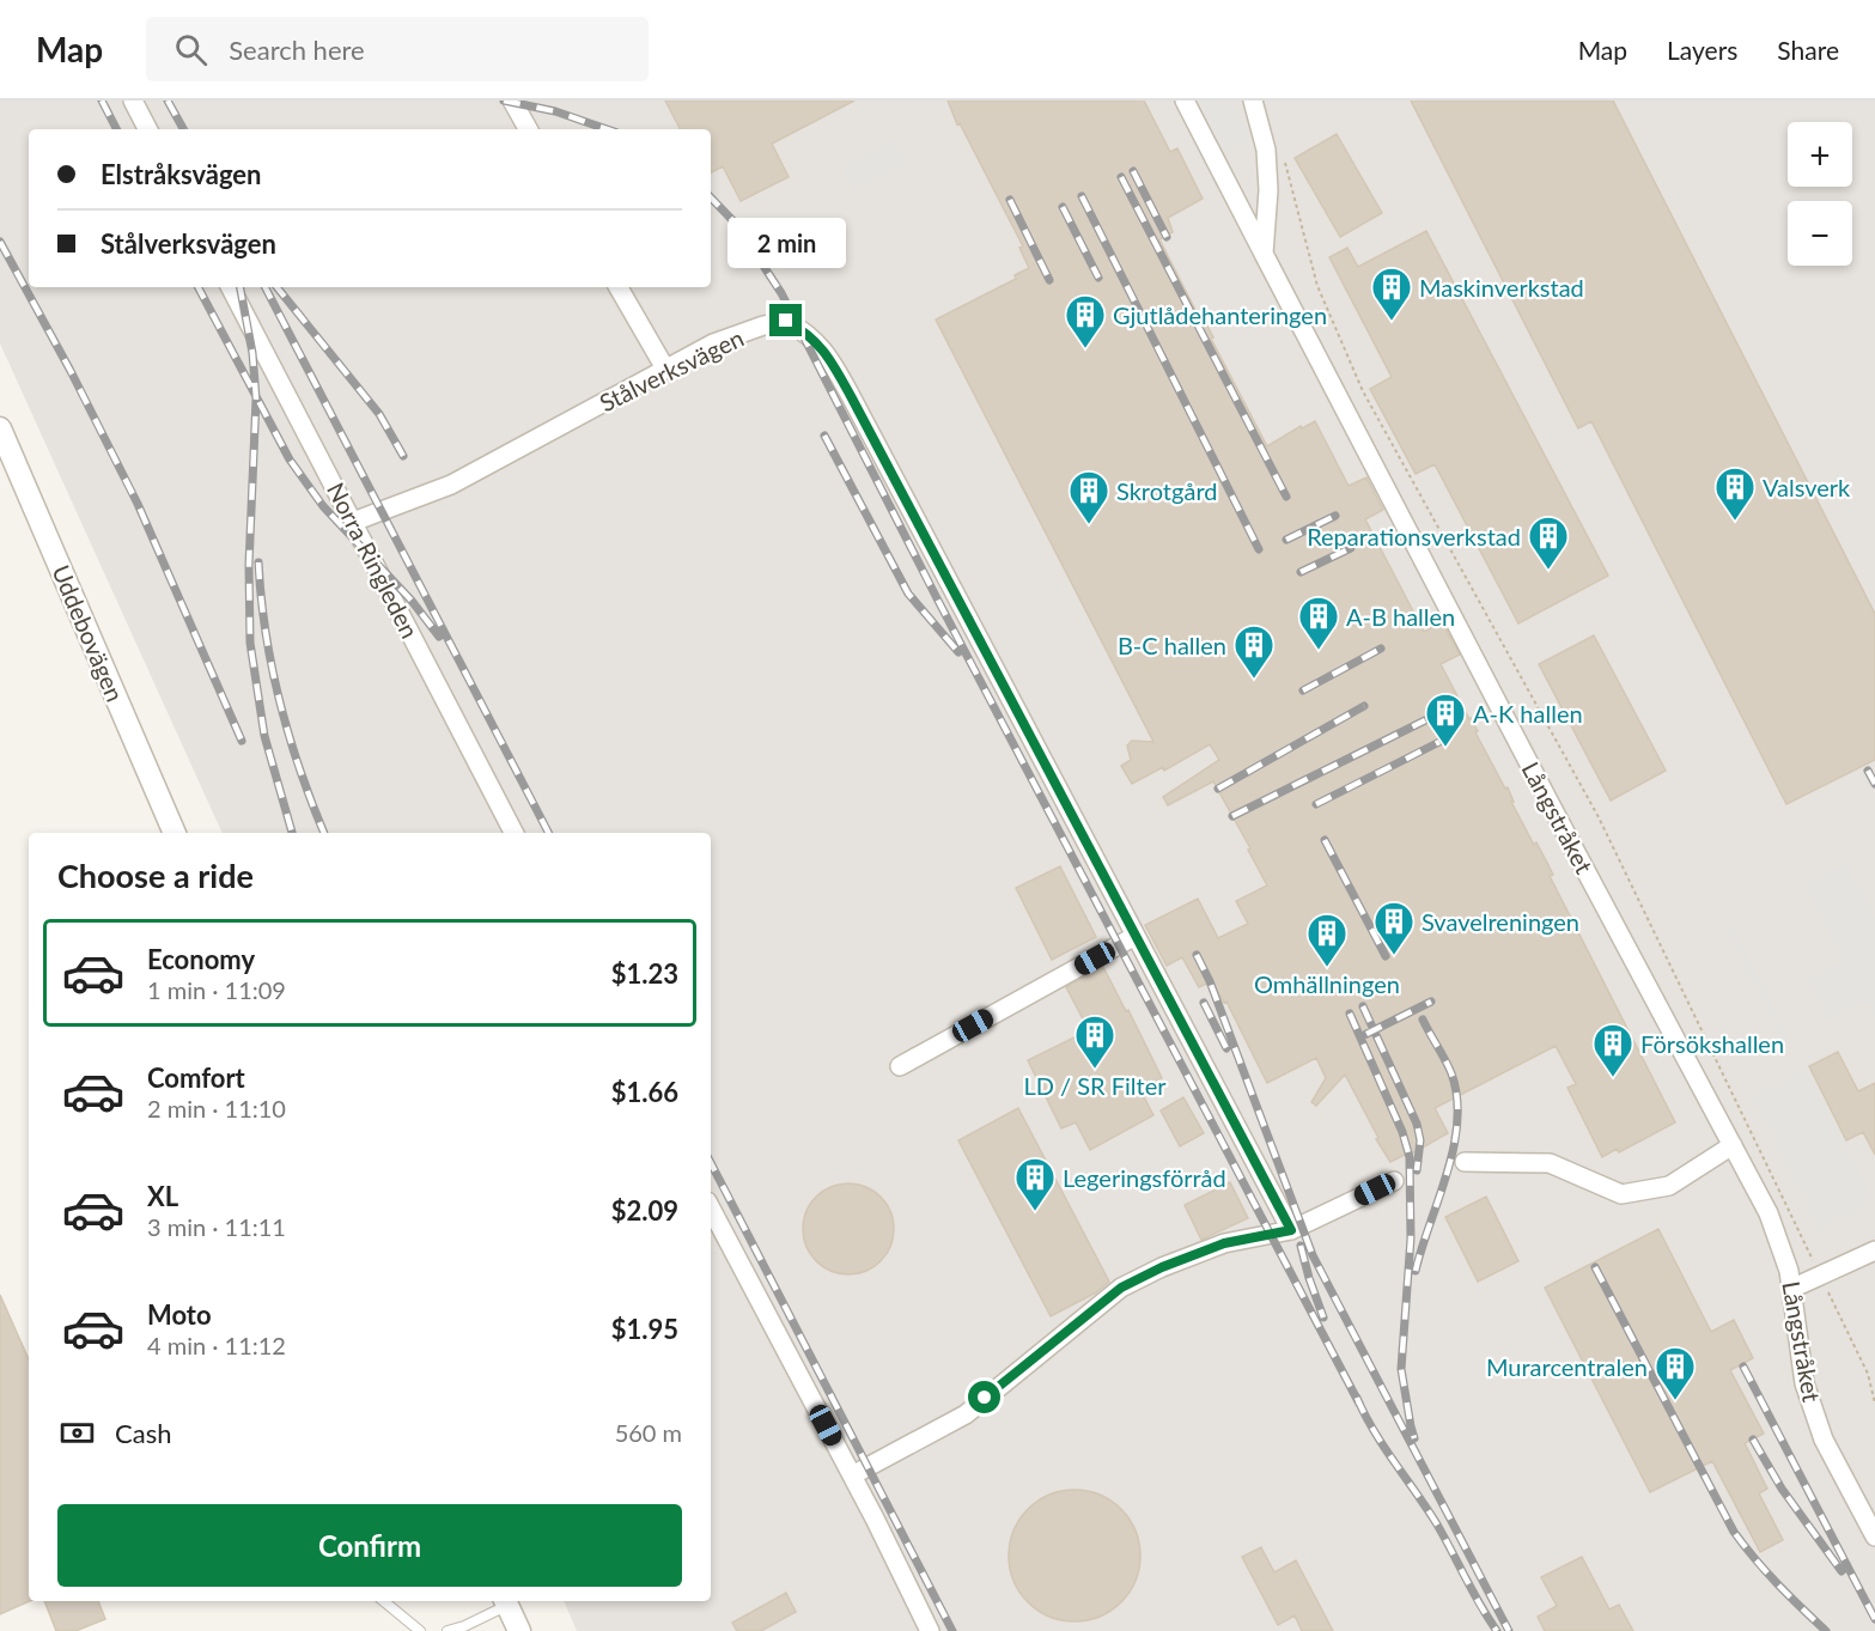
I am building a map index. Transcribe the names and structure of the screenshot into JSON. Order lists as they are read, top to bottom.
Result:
{
  "streets": {
    "street": [
      "Stålverksvägen",
      "Norra Ringleden",
      "Uddebovägen",
      "Långstråket"
    ]
  },
  "crossings": [
    ["Stålverksvägen", "Norra Ringleden"]
  ],
  "places": {
    "building": [
      "Maskinverkstad",
      "Gjutlådehanteringen",
      "Valsverk",
      "Skrotgård",
      "Reparationsverkstad",
      "A-B hallen",
      "B-C hallen",
      "A-K hallen",
      "Svavelreningen",
      "Omhällningen",
      "LD / SR Filter",
      "Försökshallen",
      "Legeringsförråd",
      "Murarcentralen"
    ]
  },
  "page": {
    "header": "Map",
    "search": "Search here",
    "nav": ["Map", "Layers", "Share"],
    "map_buttons": ["+", "−"],
    "banner": ["Elstråksvägen", "Stålverksvägen"],
    "bubble": "2 min",
    "heading": "Choose a ride",
    "list": [
      {
        "name": "Economy",
        "note": "1 min · 11:09",
        "value": "$1.23"
      },
      {
        "name": "Comfort",
        "note": "2 min · 11:10",
        "value": "$1.66"
      },
      {
        "name": "XL",
        "note": "3 min · 11:11",
        "value": "$2.09"
      },
      {
        "name": "Moto",
        "note": "4 min · 11:12",
        "value": "$1.95"
      }
    ],
    "pay": ["Cash", "560 m"],
    "buttons": "Confirm"
  }
}
